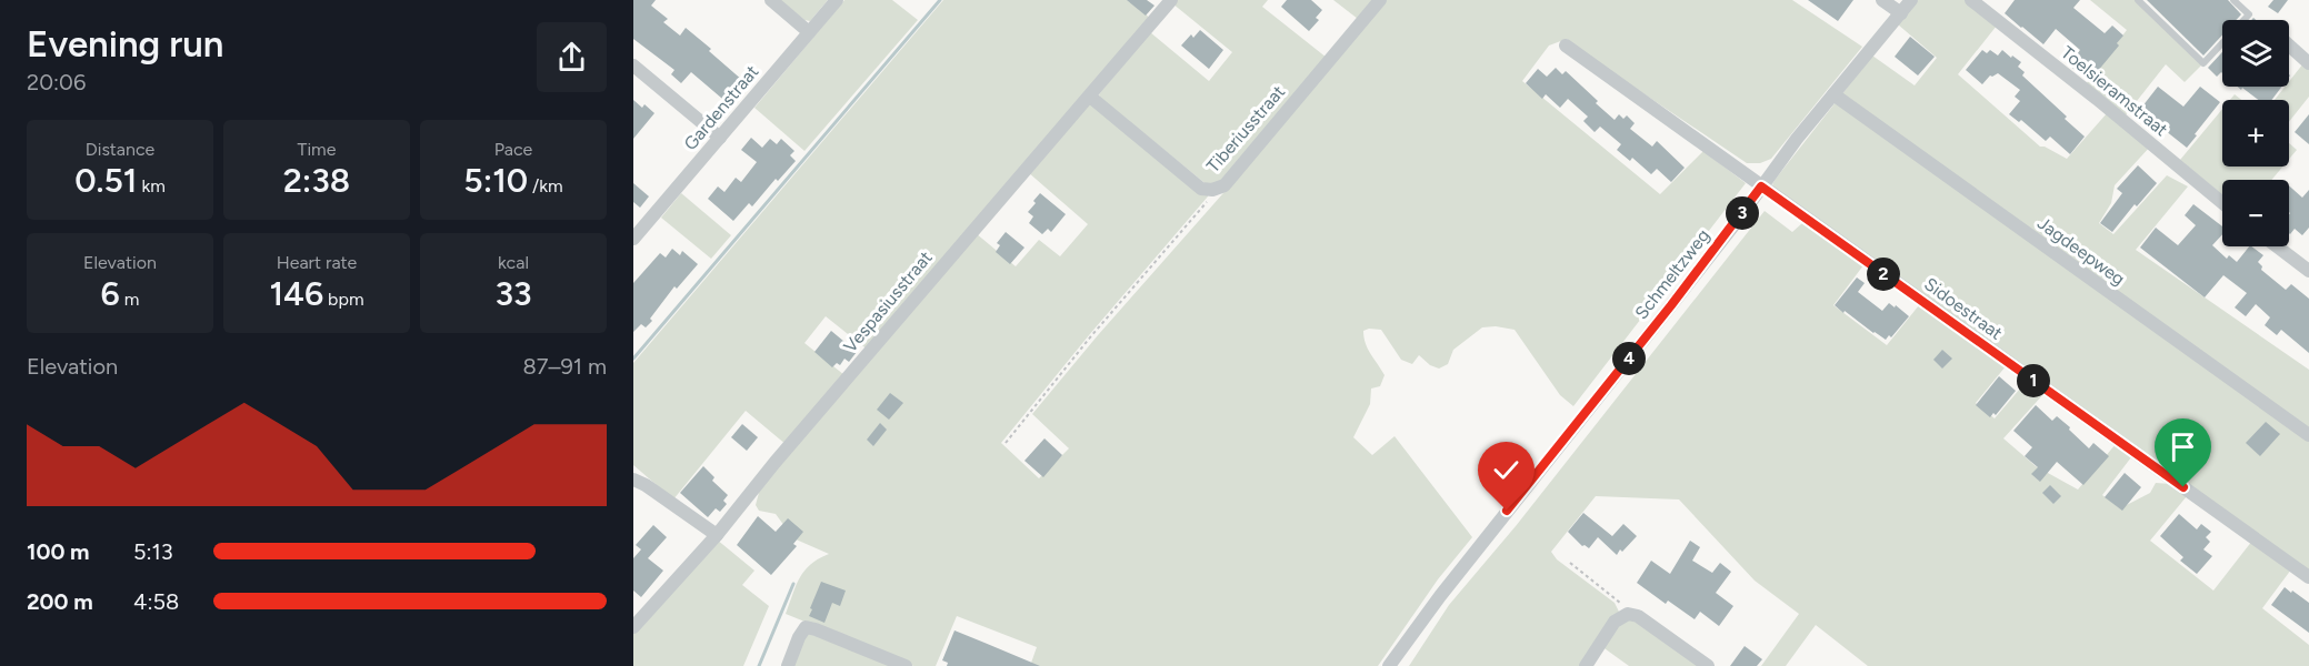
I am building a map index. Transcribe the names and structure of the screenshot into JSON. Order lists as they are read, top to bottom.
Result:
{
  "streets": {
    "street": [
      "Toelsieramstraat",
      "Gardenstraat",
      "Tiberiusstraat",
      "Jagdeepweg",
      "Schmeltzweg",
      "Vespasiusstraat",
      "Sidoestraat"
    ]
  },
  "crossings": [
    ["Tiberiusstraat", "Vespasiusstraat"],
    ["Jagdeepweg", "Schmeltzweg"],
    ["Schmeltzweg", "Sidoestraat"]
  ],
  "page": {
    "heading": ["Evening run", "20:06"],
    "map_buttons": ["+", "−"],
    "stats": [
      ["Distance", "0.51 km"],
      ["Time", "2:38"],
      ["Pace", "5:10 /km"],
      ["Elevation", "6 m"],
      ["Heart rate", "146 bpm"],
      ["kcal", "33"]
    ],
    "pins": [
      "3",
      "2",
      "4",
      "1"
    ],
    "chart": ["Elevation", "87–91 m"],
    "list": [
      {
        "name": "100 m",
        "note": "5:13"
      },
      {
        "name": "200 m",
        "note": "4:58"
      }
    ]
  }
}
